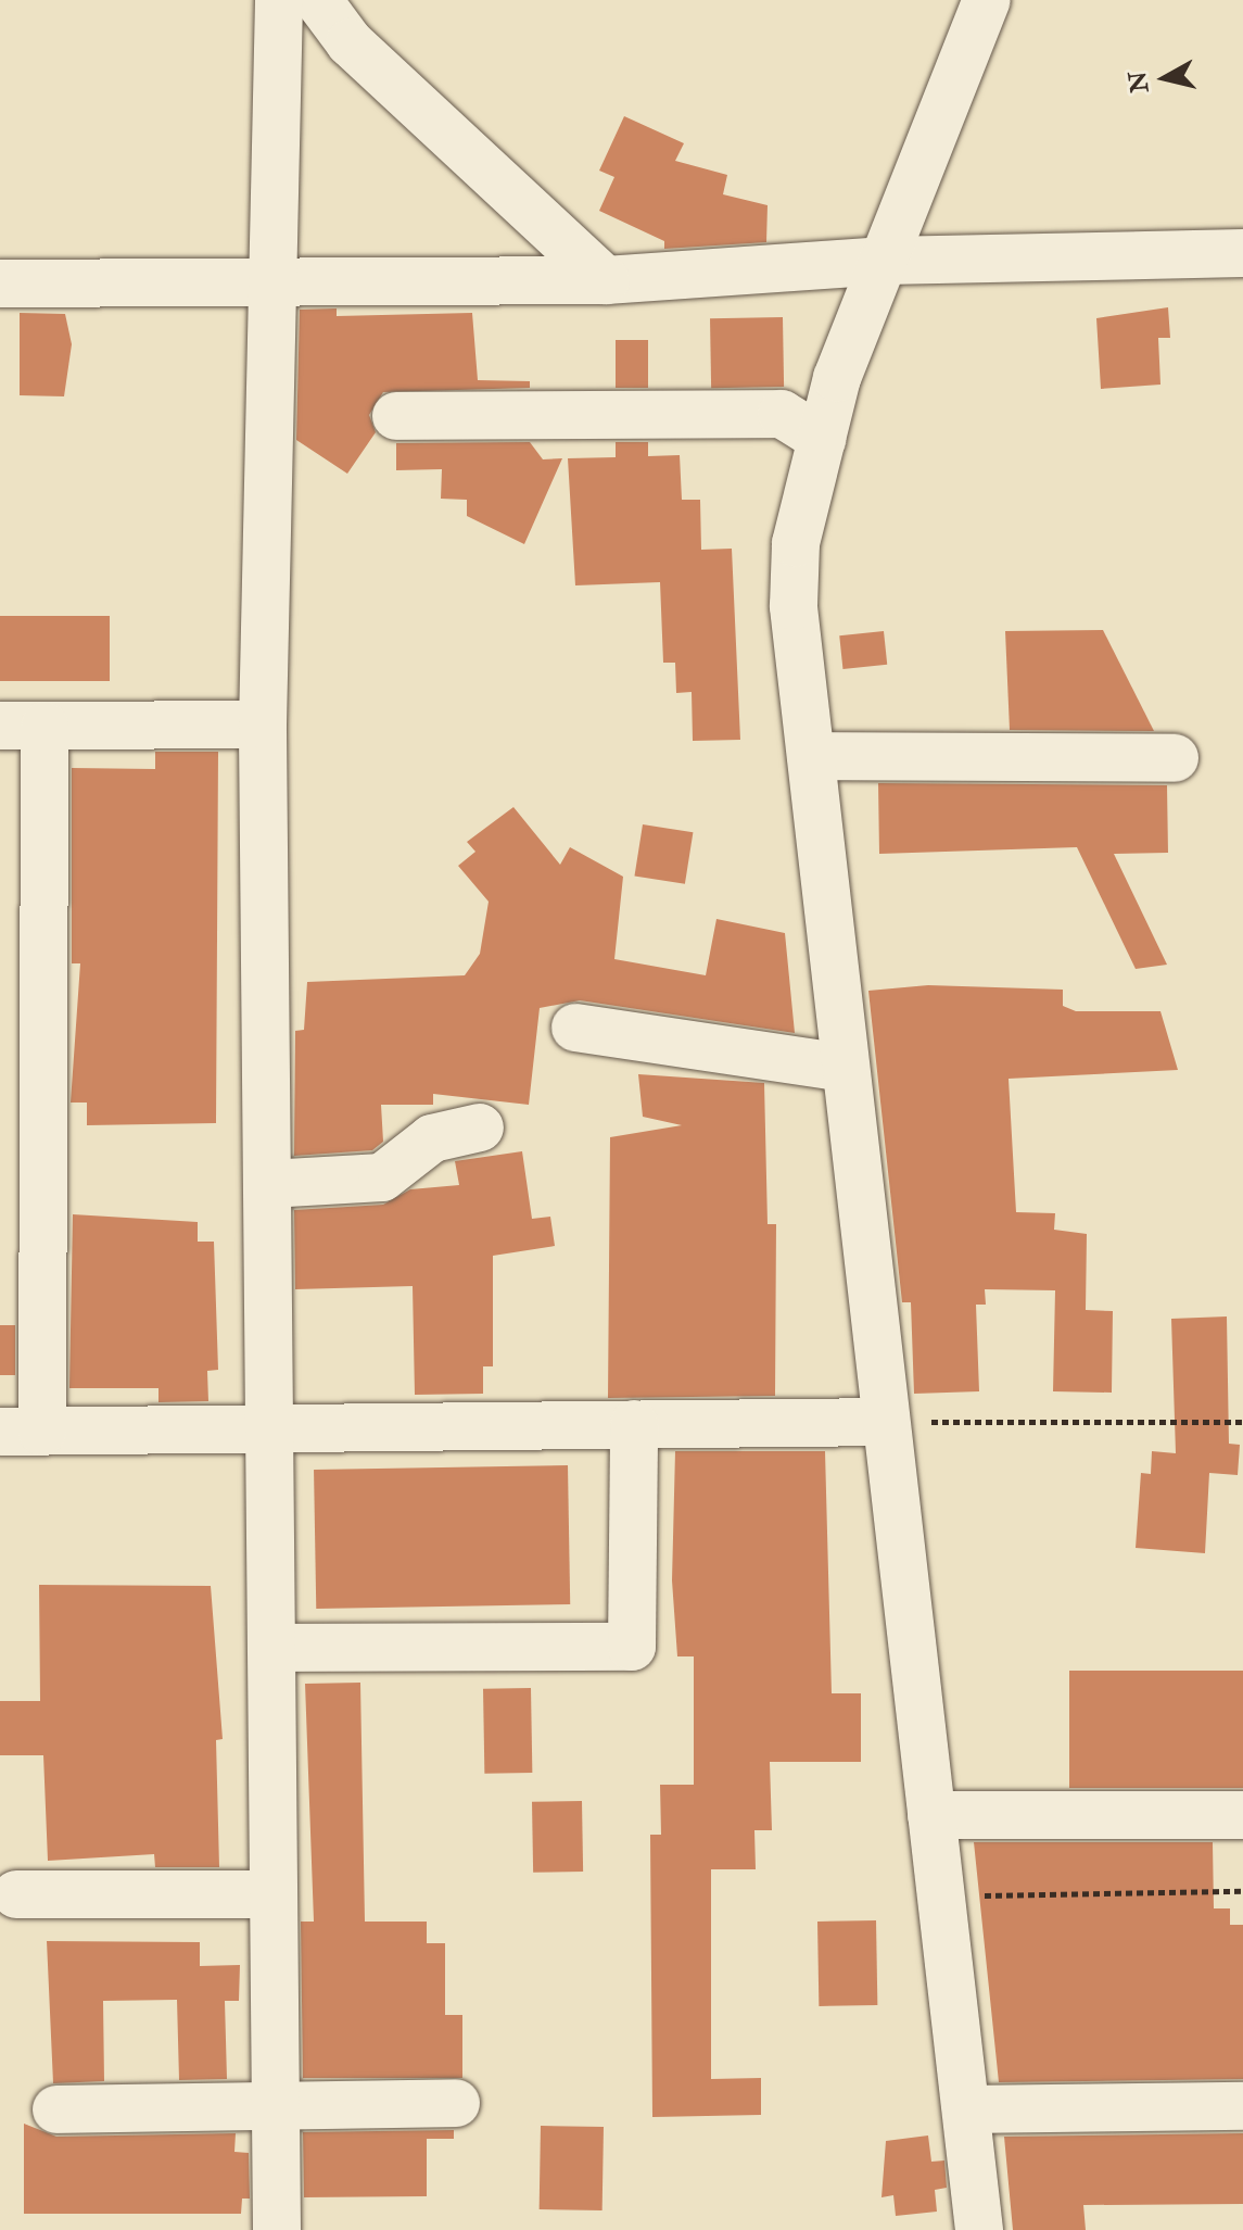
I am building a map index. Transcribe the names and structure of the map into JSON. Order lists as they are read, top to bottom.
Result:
{
  "north": "left"
}
